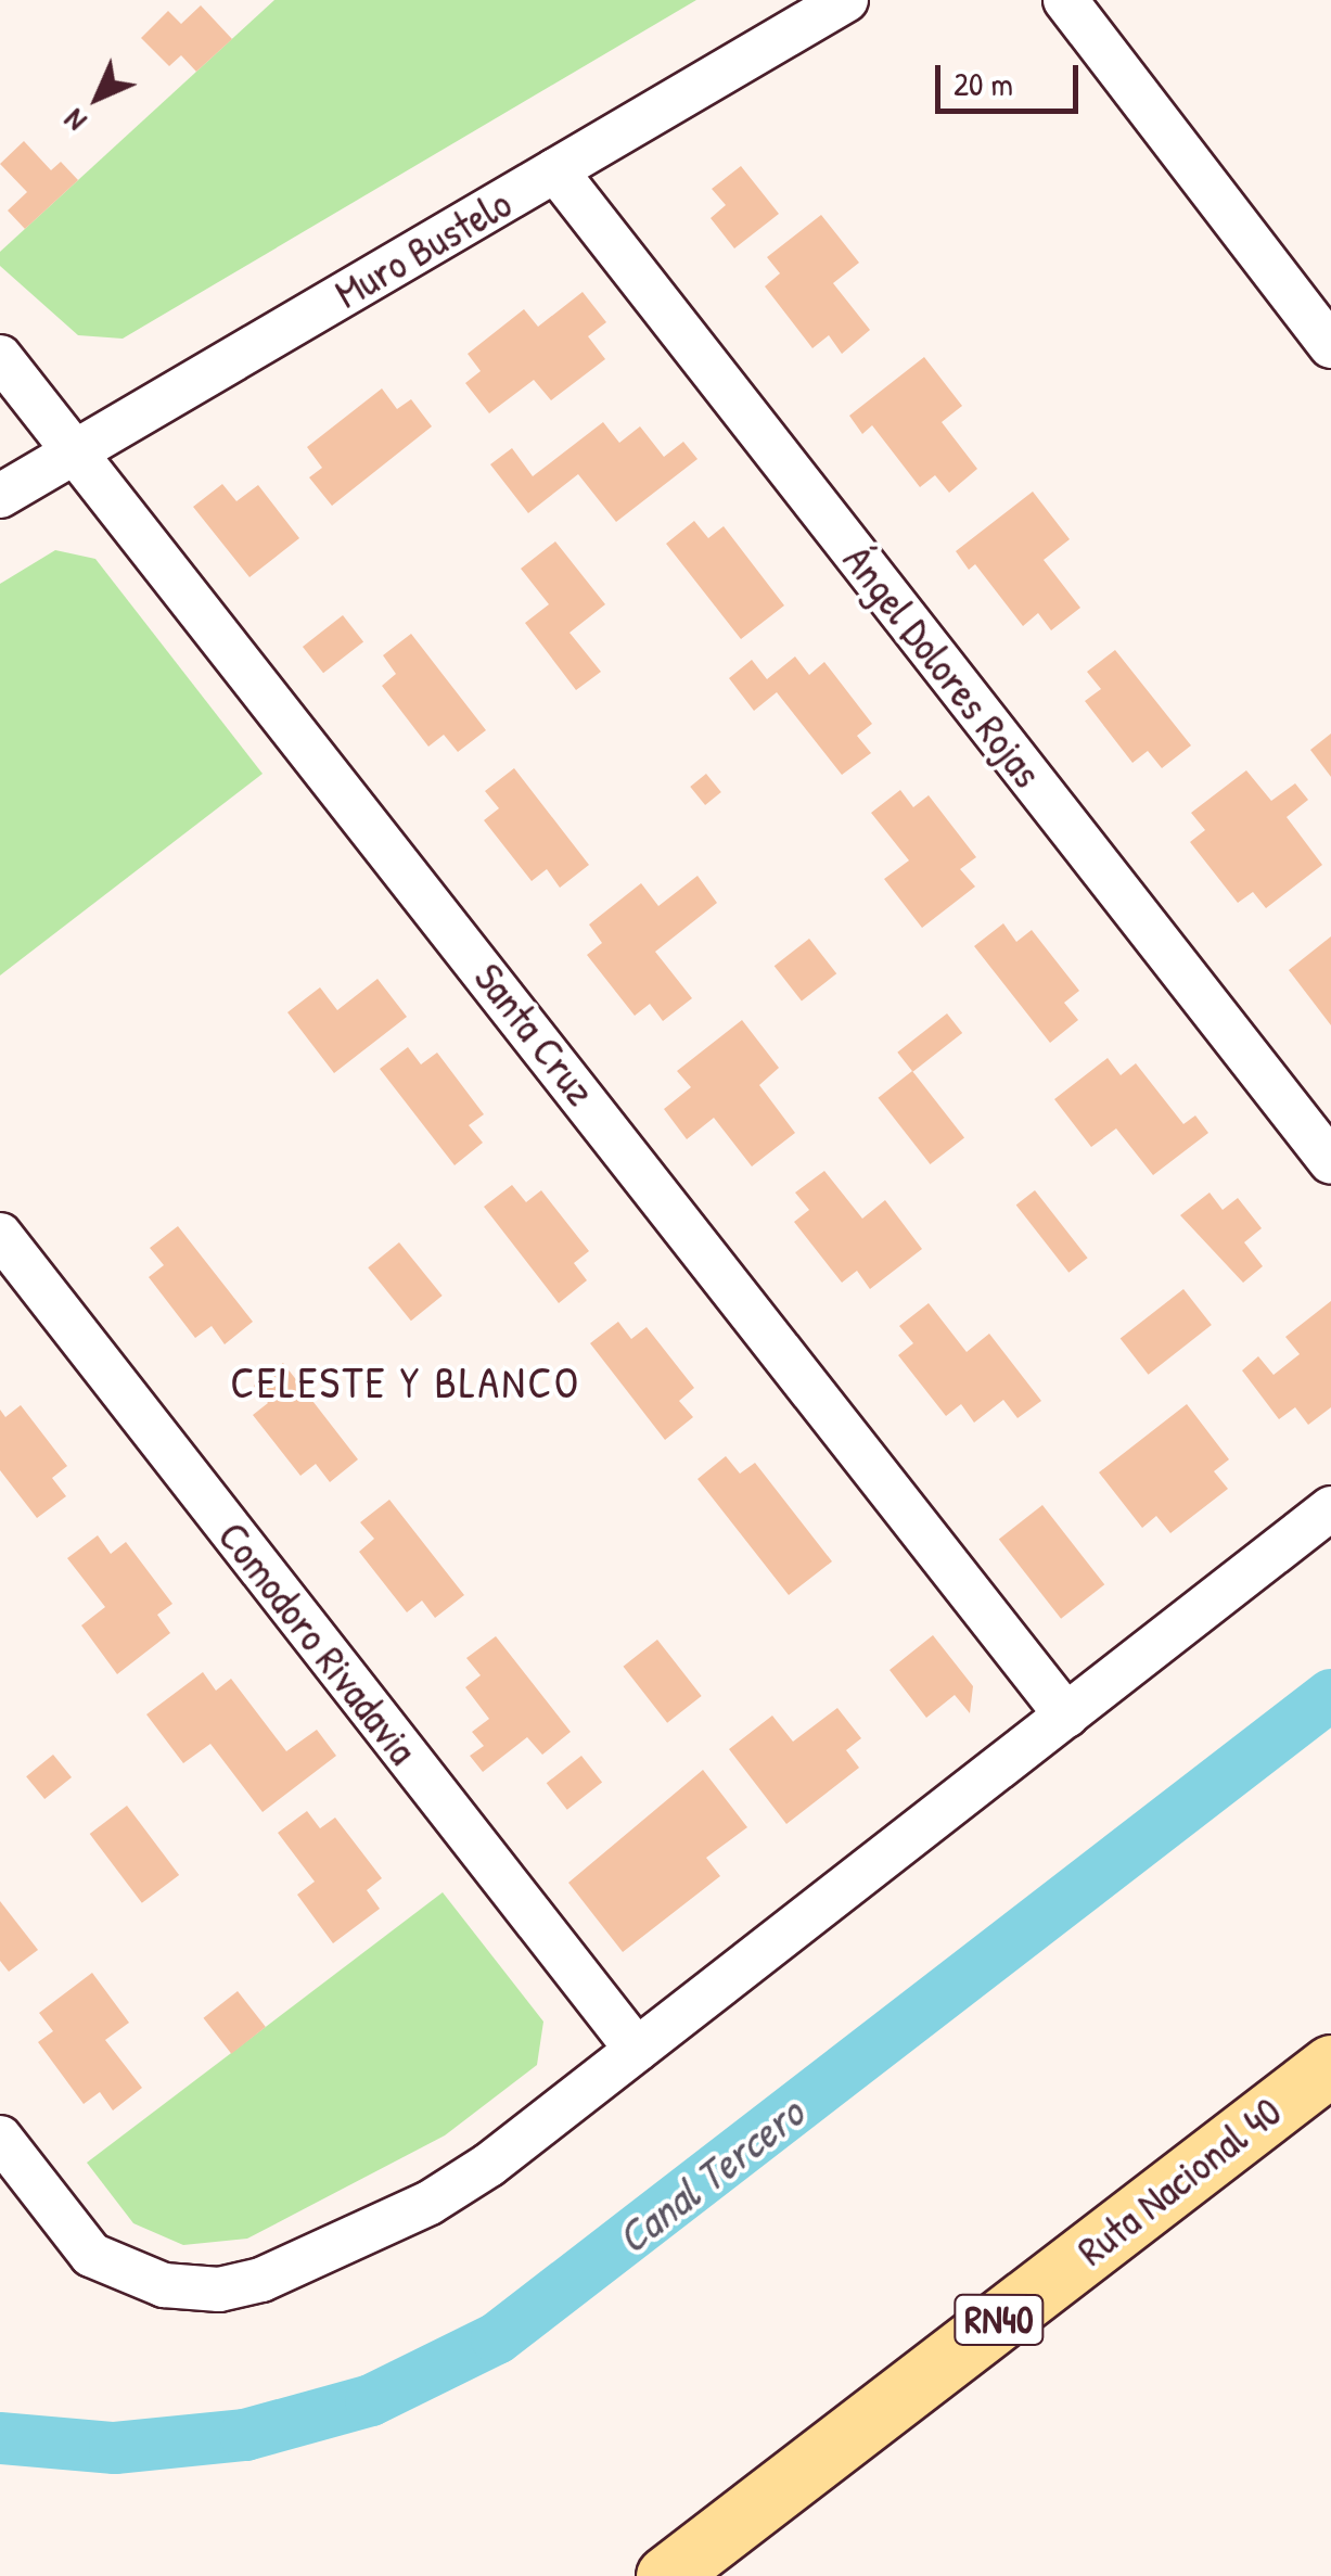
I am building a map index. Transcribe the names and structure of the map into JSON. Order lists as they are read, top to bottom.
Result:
{
  "streets": {
    "highway": ["Ruta Nacional 40", "RN40"],
    "street": [
      "Muro Bustelo",
      "Ángel Dolores Rojas",
      "Santa Cruz",
      "Comodoro Rivadavia"
    ]
  },
  "crossings": [
    ["Muro Bustelo", "Ángel Dolores Rojas"],
    ["Muro Bustelo", "Santa Cruz"]
  ],
  "districts": ["CELESTE Y BLANCO"],
  "water": ["Canal Tercero"],
  "scale_bar": "20 m",
  "north": "bottom left"
}
